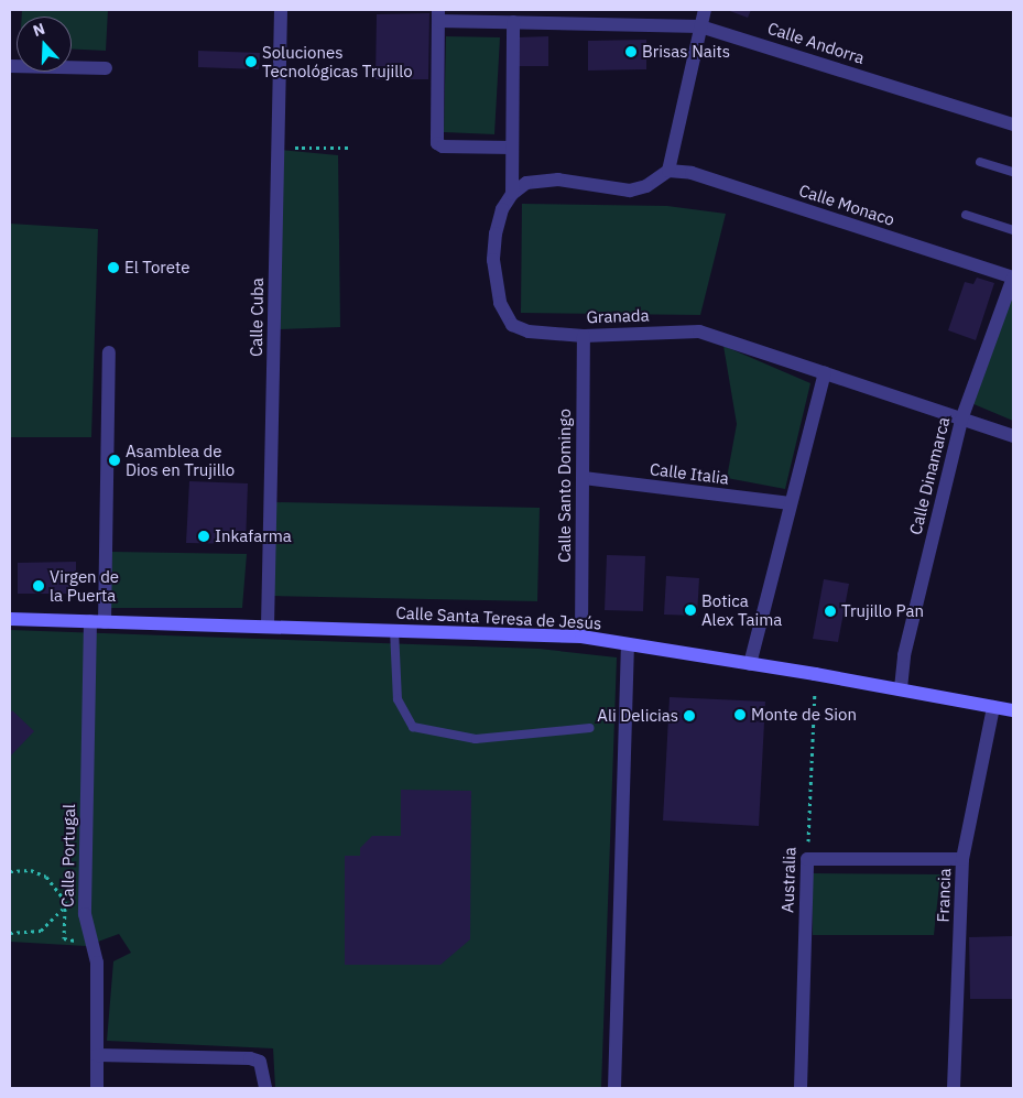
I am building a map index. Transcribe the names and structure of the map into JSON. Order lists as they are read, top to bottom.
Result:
{
  "streets": {
    "street": [
      "Calle Andorra",
      "Calle Monaco",
      "Granada",
      "Calle Cuba",
      "Calle Italia",
      "Calle Dinamarca",
      "Calle Santo Domingo",
      "Calle Santa Teresa de Jesús",
      "Calle Portugal",
      "Australia",
      "Francia"
    ]
  },
  "crossings": [
    ["Calle Monaco", "Calle Dinamarca"],
    ["Granada", "Calle Dinamarca"],
    ["Granada", "Calle Santo Domingo"],
    ["Calle Cuba", "Calle Santa Teresa de Jesús"],
    ["Calle Italia", "Calle Santo Domingo"],
    ["Calle Dinamarca", "Calle Santa Teresa de Jesús"],
    ["Calle Santo Domingo", "Calle Santa Teresa de Jesús"],
    ["Calle Santa Teresa de Jesús", "Calle Portugal"],
    ["Calle Santa Teresa de Jesús", "Australia"],
    ["Calle Santa Teresa de Jesús", "Francia"]
  ],
  "places": [
    "Brisas Naits",
    "Soluciones Tecnológicas Trujillo",
    "El Torete",
    "Asamblea de Dios en Trujillo",
    "Inkafarma",
    "Virgen de la Puerta",
    "Botica Alex Taima",
    "Trujillo Pan",
    "Monte de Sion",
    "Ali Delicias"
  ],
  "north": "top"
}
